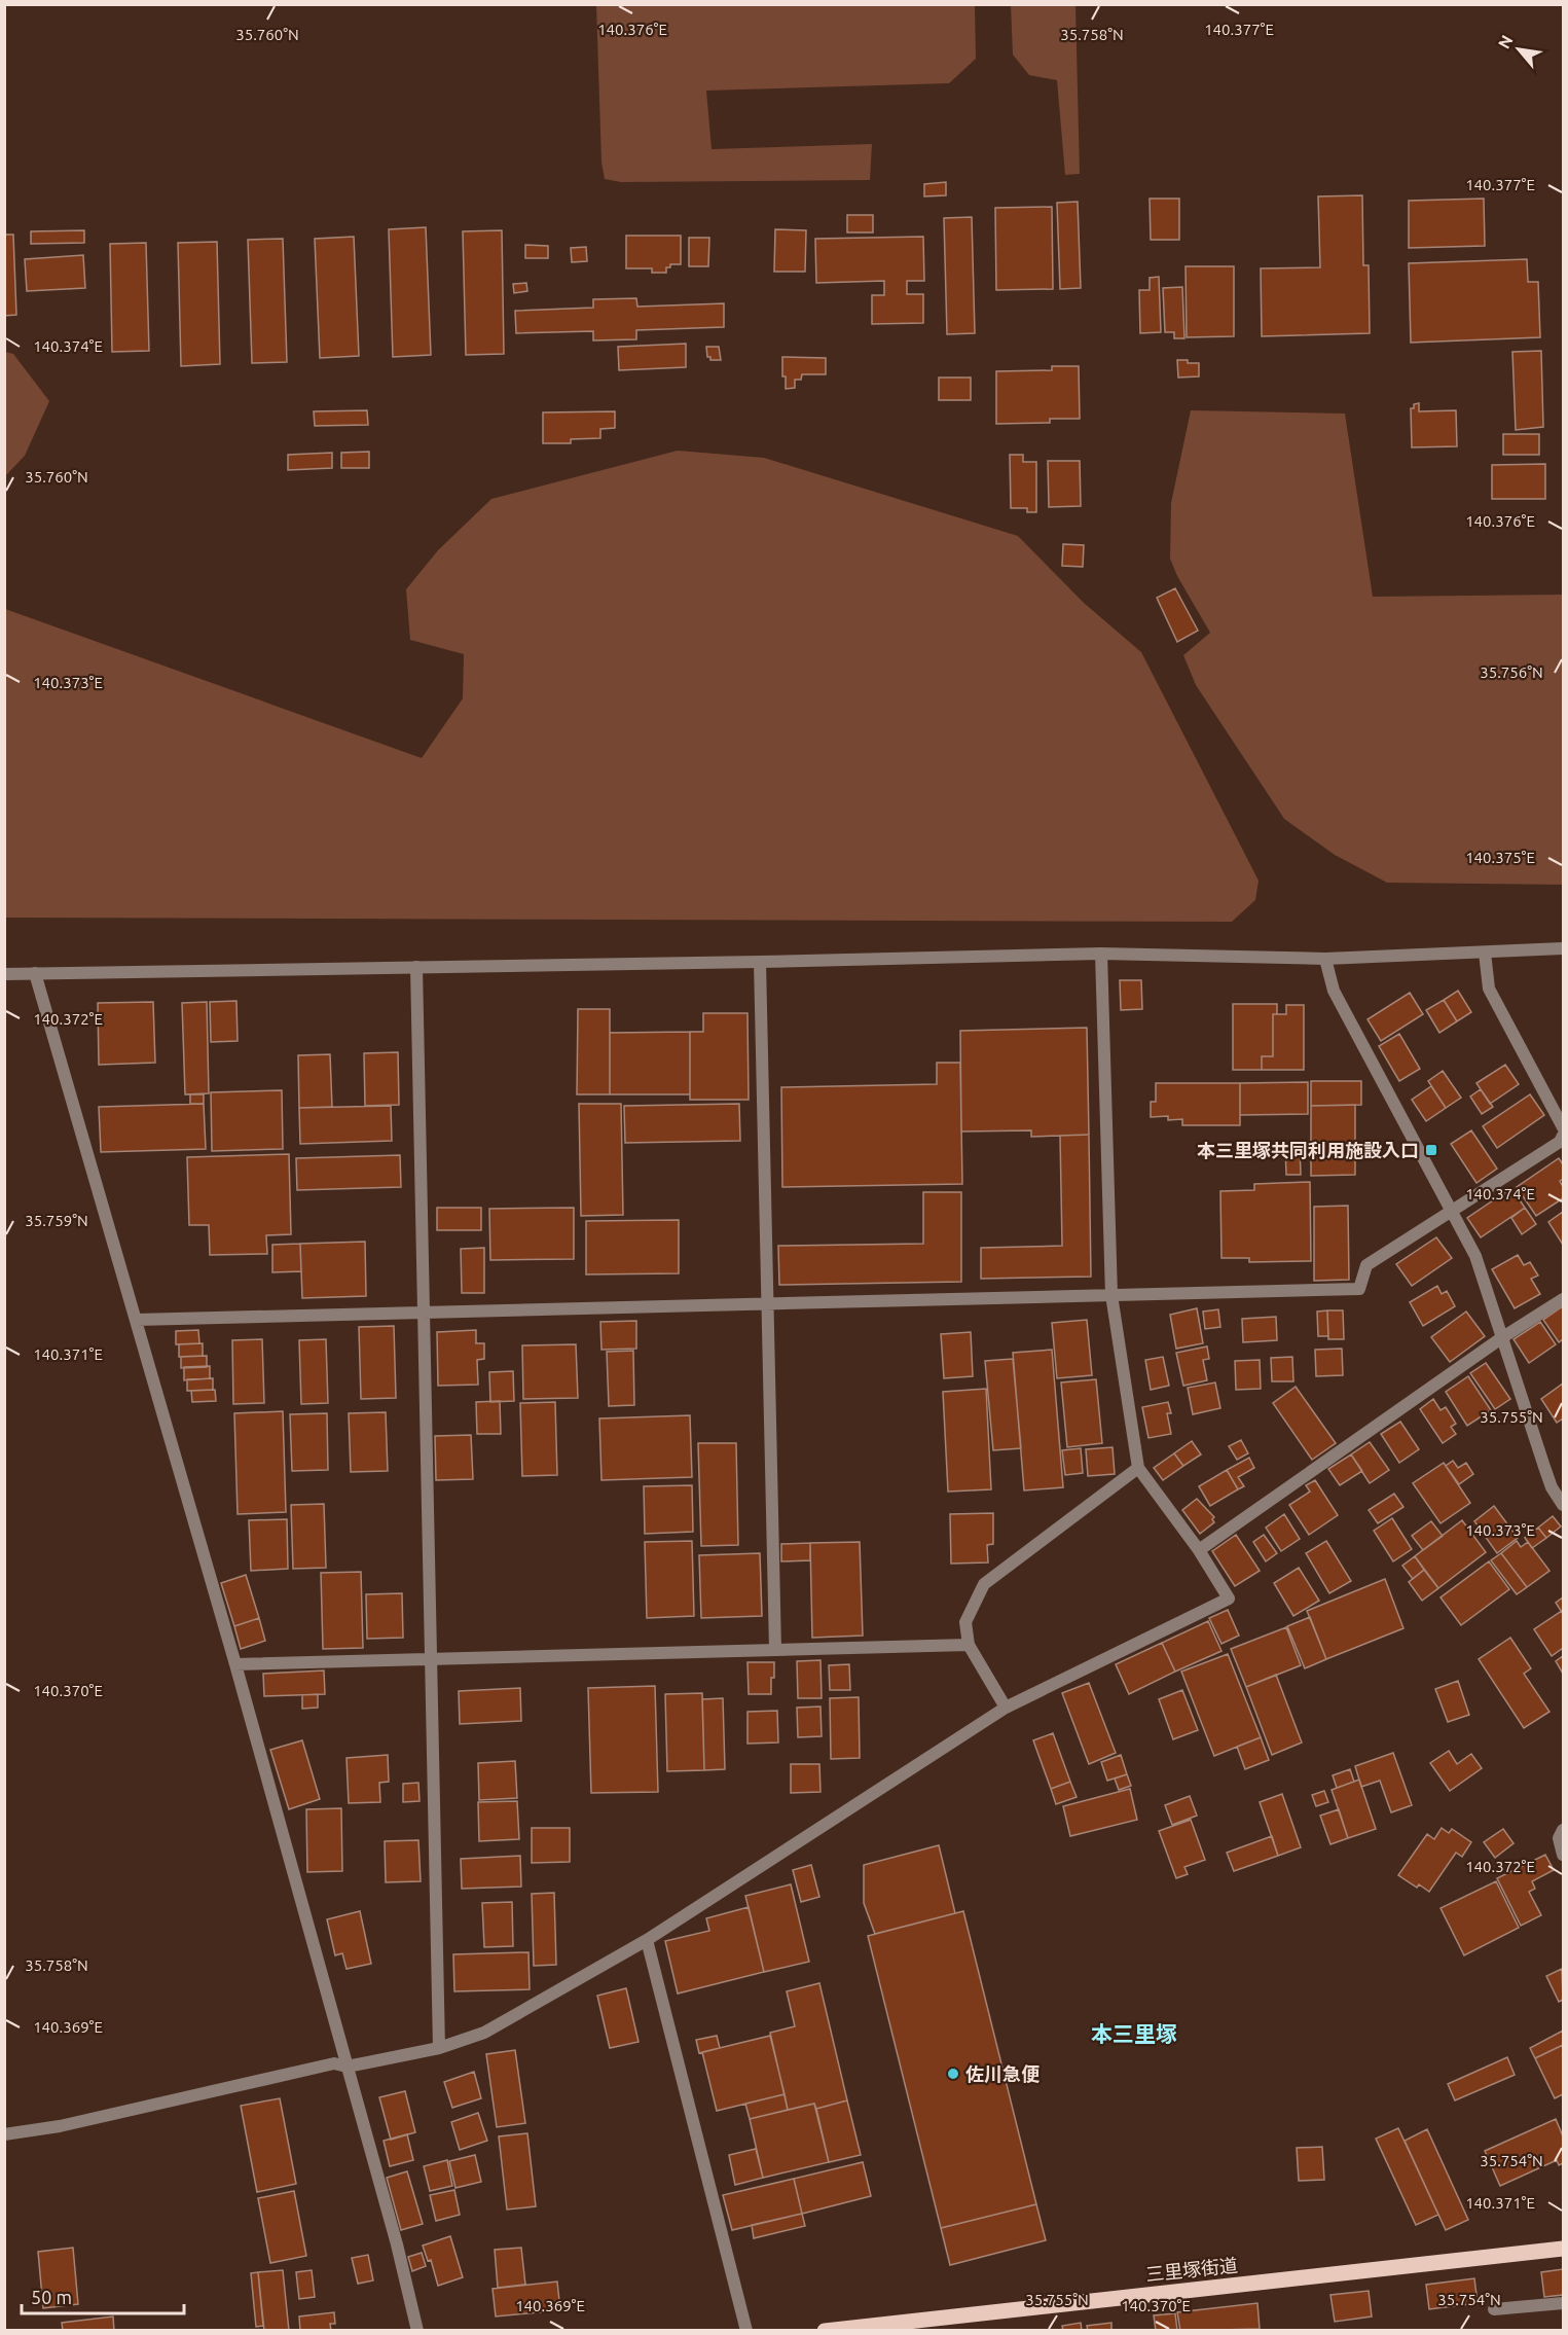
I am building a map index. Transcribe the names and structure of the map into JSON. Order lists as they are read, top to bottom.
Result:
{
  "streets": {
    "main road": ["三里塚街道"]
  },
  "districts": ["本三里塚"],
  "places": {
    "transit": ["本三里塚共同利用施設入口"],
    "other": ["佐川急便"]
  },
  "scale_bar": "50 m",
  "north": "top left",
  "coordinates": [
    "140.376°E",
    "140.377°E",
    "35.760°N",
    "35.758°N",
    "140.374°E",
    "35.756°N",
    "140.373°E",
    "140.375°E",
    "140.372°E",
    "35.759°N",
    "140.371°E",
    "35.755°N",
    "140.370°E",
    "140.369°E",
    "35.754°N"
  ]
}
